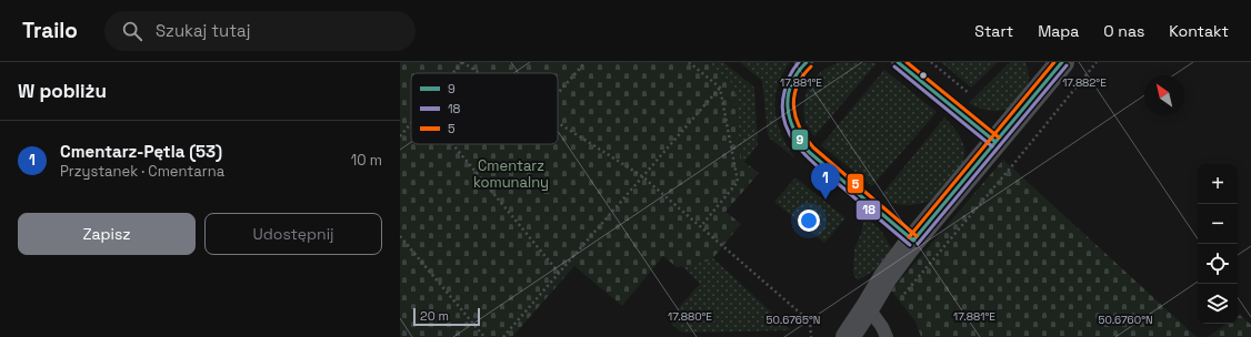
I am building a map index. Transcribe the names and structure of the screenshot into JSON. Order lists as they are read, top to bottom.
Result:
{
  "parks": ["Cmentarz komunalny"],
  "lines": ["transit line 9", "transit line 18", "transit line 5"],
  "legend": ["9", "18", "5"],
  "scale_bar": "20 m",
  "north": "top left",
  "page": {
    "header": "Trailo",
    "search": "Szukaj tutaj",
    "nav": [
      "Start",
      "Mapa",
      "O nas",
      "Kontakt"
    ],
    "heading": "W pobliżu",
    "list": [
      {
        "mark": "1",
        "name": "Cmentarz-Pętla (53)",
        "note": "Przystanek · Cmentarna",
        "value": "10 m"
      }
    ],
    "pins": "1",
    "map_buttons": ["+", "−"],
    "buttons": ["Zapisz", "Udostępnij"],
    "scale": "20 m"
  },
  "coordinates": [
    "17.881°E",
    "17.882°E",
    "17.880°E",
    "50.6765°N",
    "50.6760°N"
  ]
}
